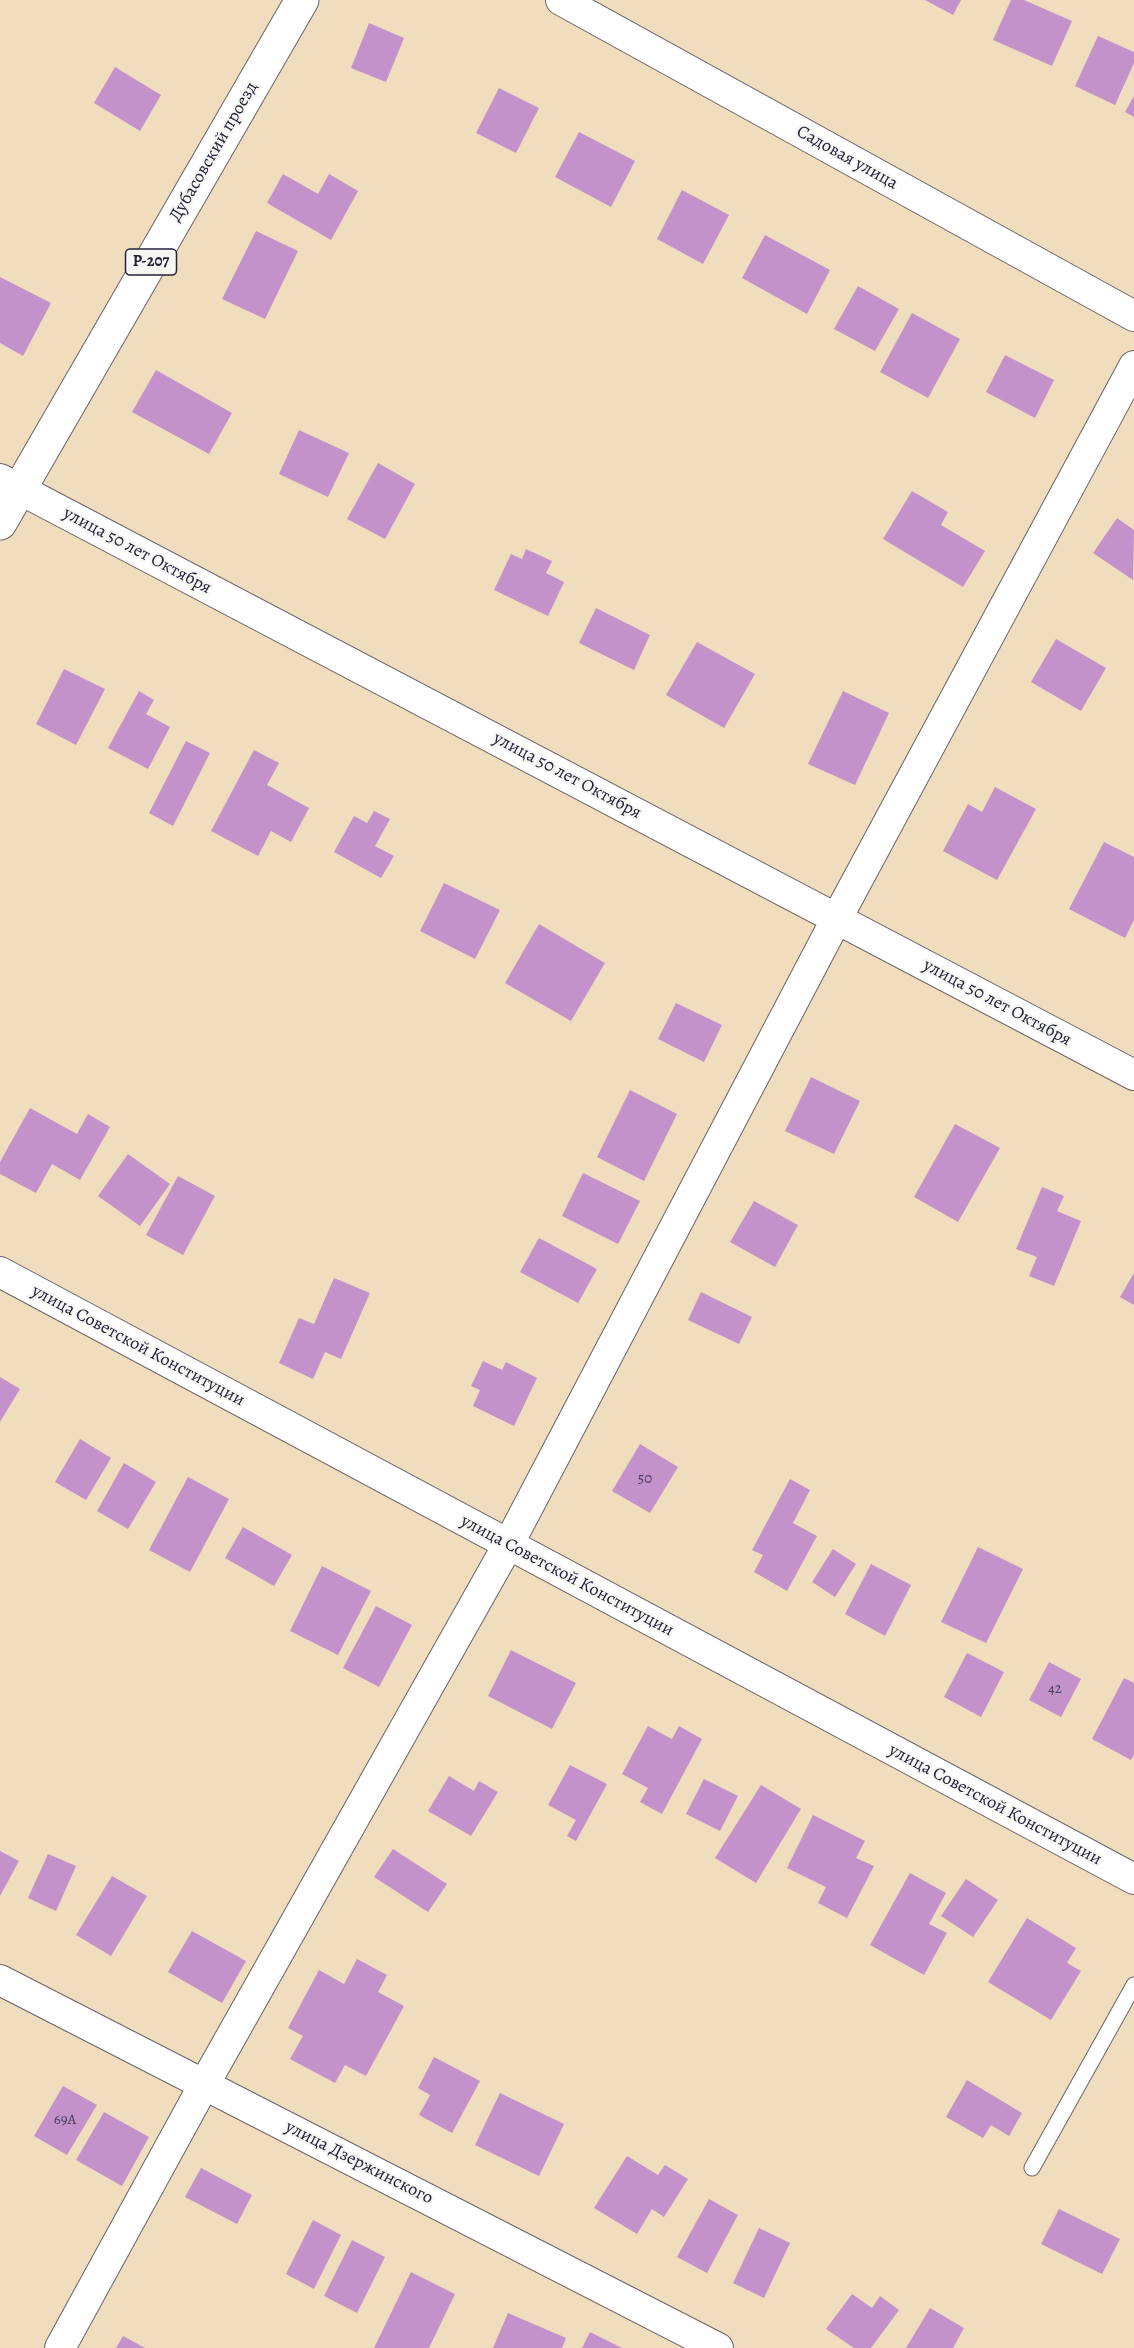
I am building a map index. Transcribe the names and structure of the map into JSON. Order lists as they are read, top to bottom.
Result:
{
  "streets": {
    "main road": ["Дубасовский проезд", "Р-207"],
    "street": [
      "Садовая улица",
      "улица 50 лет Октября",
      "улица Советской Конституции",
      "улица Дзержинского"
    ]
  },
  "crossings": [
    ["Дубасовский проезд", "улица 50 лет Октября"]
  ],
  "house_numbers": ["50", "42", "69А"]
}
